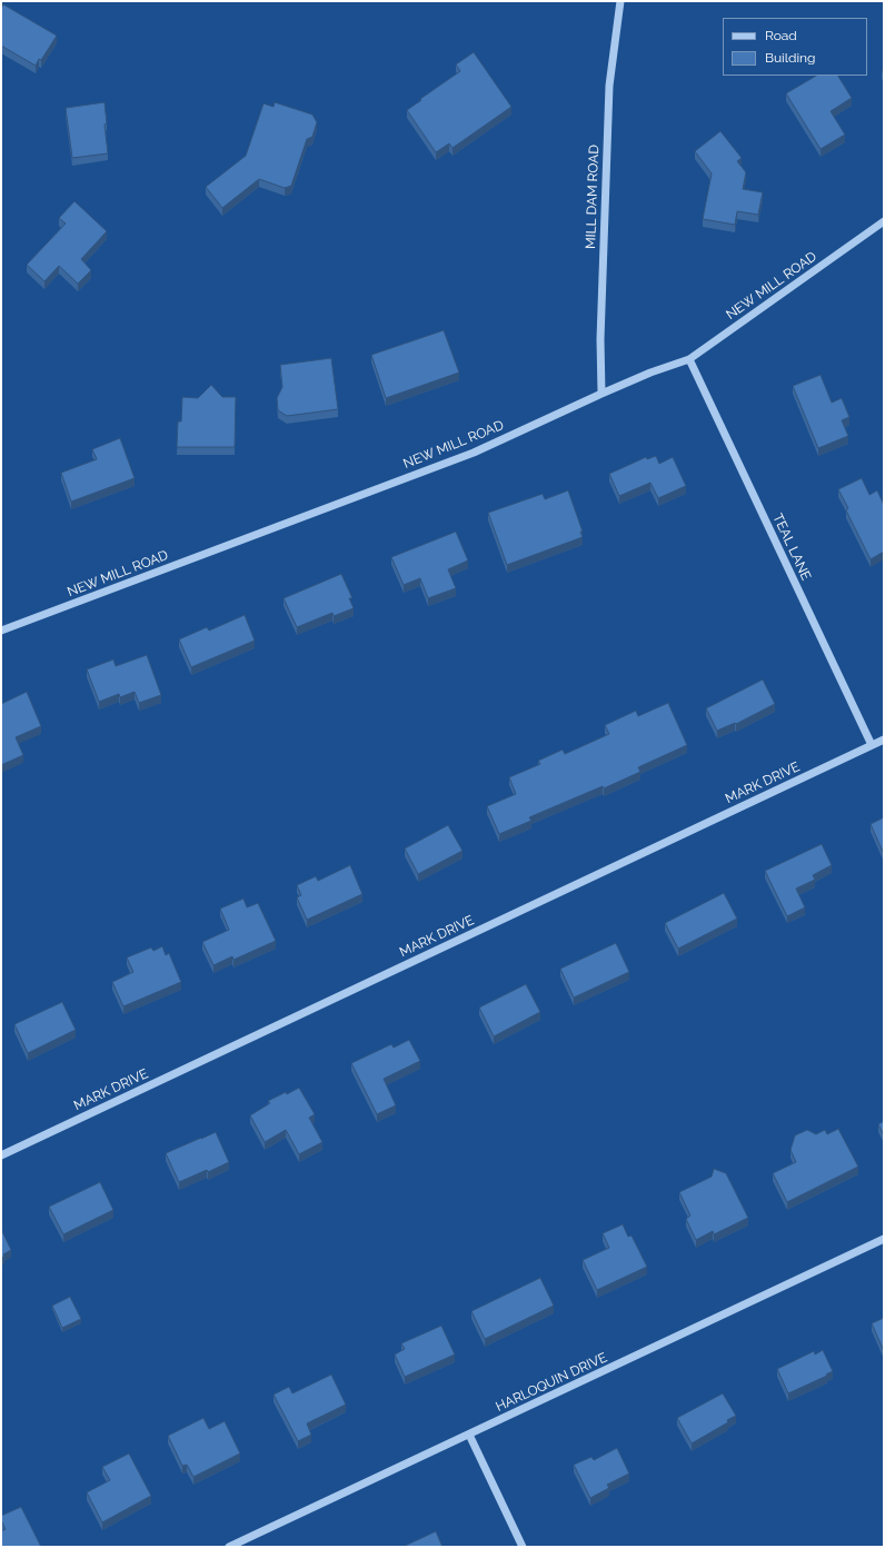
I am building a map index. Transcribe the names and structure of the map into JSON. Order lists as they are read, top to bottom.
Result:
{
  "streets": {
    "street": [
      "MILL DAM ROAD",
      "NEW MILL ROAD",
      "TEAL LANE",
      "MARK DRIVE",
      "HARLOQUIN DRIVE"
    ]
  },
  "crossings": [
    ["MILL DAM ROAD", "NEW MILL ROAD"],
    ["NEW MILL ROAD", "TEAL LANE"],
    ["TEAL LANE", "MARK DRIVE"]
  ],
  "legend": ["Road", "Building"]
}
